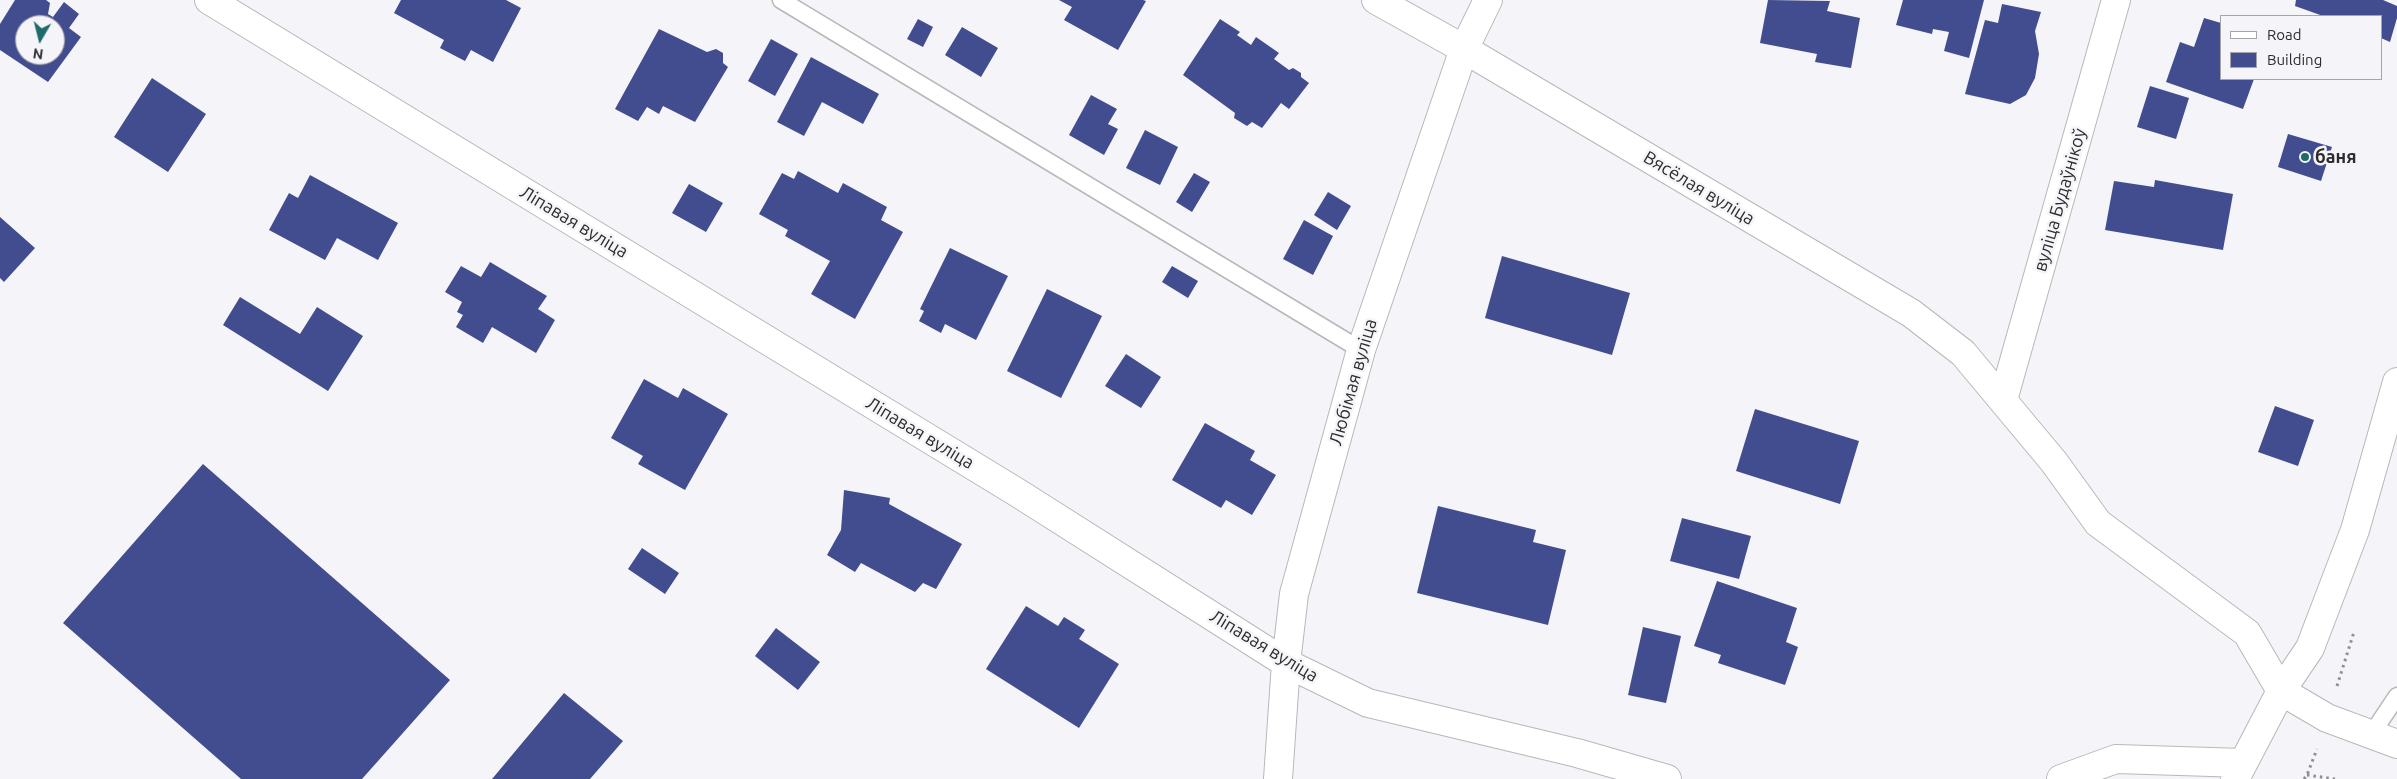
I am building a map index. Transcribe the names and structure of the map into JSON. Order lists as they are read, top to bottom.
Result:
{
  "streets": {
    "street": [
      "Вясёлая вуліца",
      "вуліца Будаўнікоў",
      "Ліпавая вуліца",
      "Любімая вуліца"
    ]
  },
  "crossings": [
    ["Вясёлая вуліца", "вуліца Будаўнікоў"],
    ["Вясёлая вуліца", "Любімая вуліца"],
    ["Ліпавая вуліца", "Любімая вуліца"]
  ],
  "places": ["баня"],
  "legend": ["Road", "Building"],
  "north": "bottom"
}
